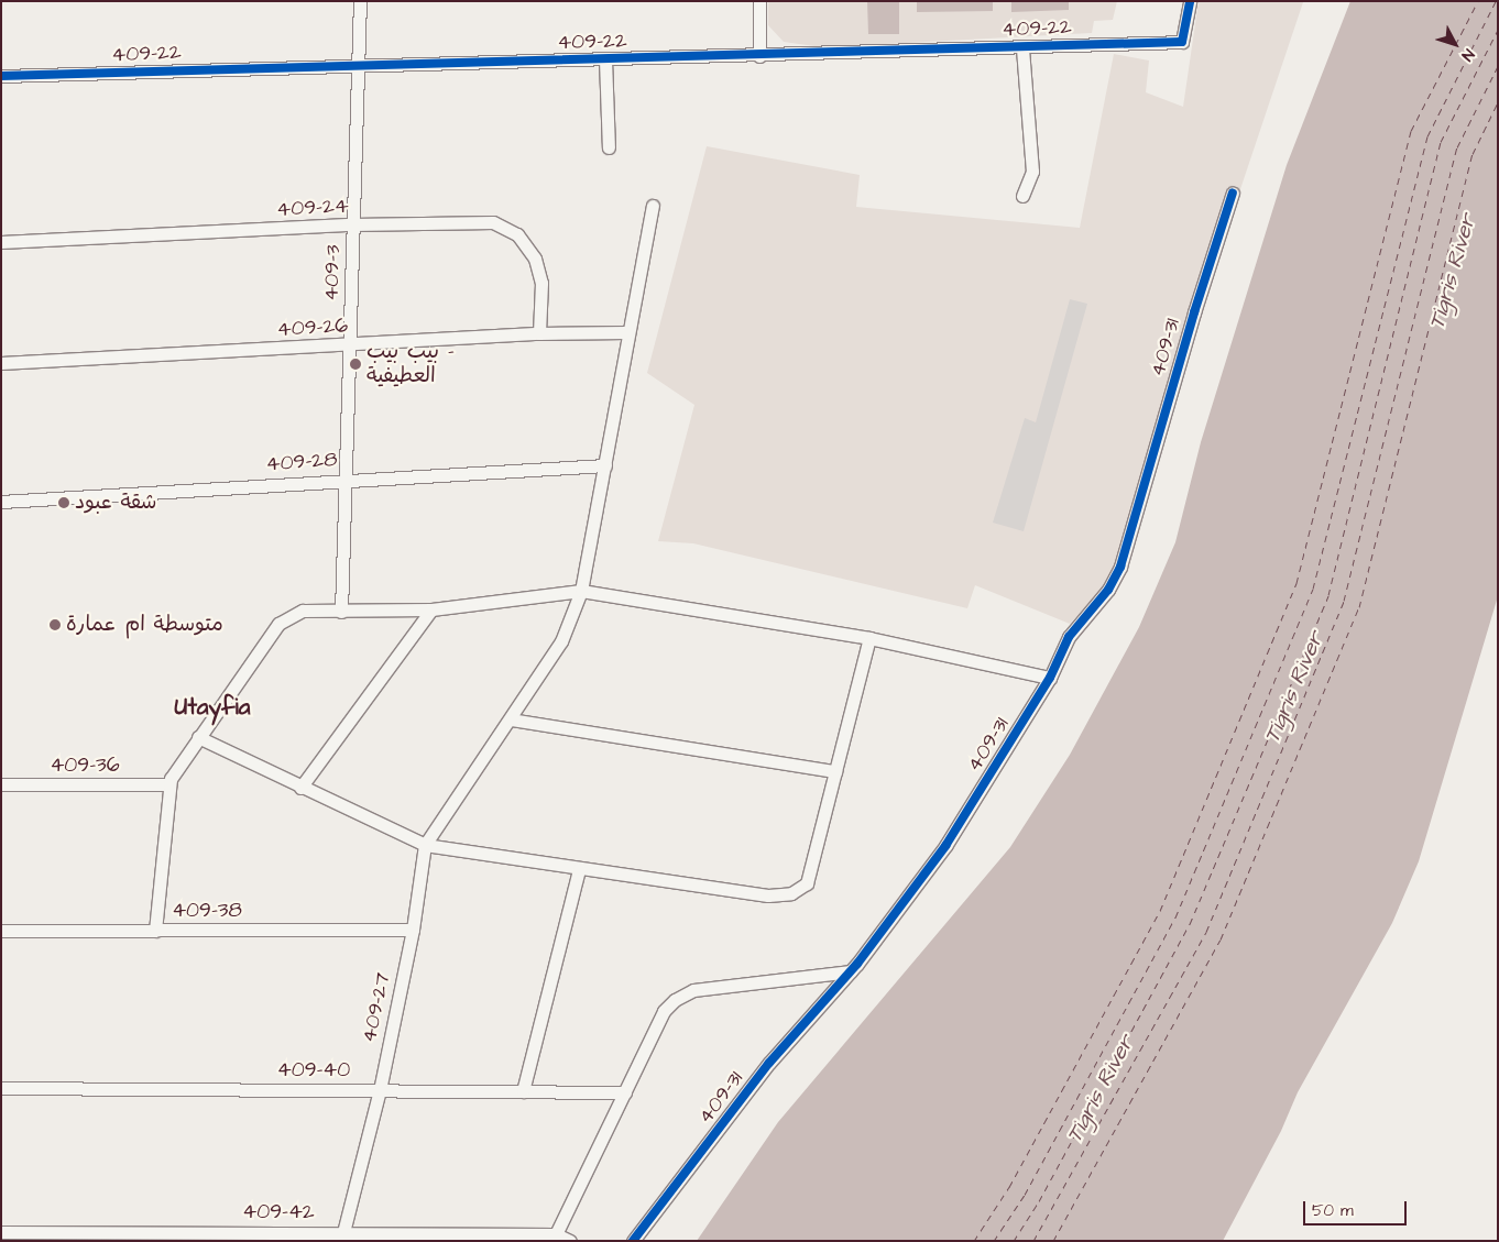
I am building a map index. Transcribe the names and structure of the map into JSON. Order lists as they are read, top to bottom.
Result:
{
  "streets": {
    "street": [
      "409-22",
      "409-24",
      "409-3",
      "409-26",
      "409-31",
      "409-28",
      "409-36",
      "409-38",
      "409-27",
      "409-40",
      "409-42"
    ]
  },
  "crossings": [
    ["409-22", "409-3"],
    ["409-24", "409-3"],
    ["409-24", "409-26"],
    ["409-3", "409-26"],
    ["409-3", "409-28"],
    ["409-38", "409-27"],
    ["409-27", "409-40"],
    ["409-27", "409-42"]
  ],
  "districts": ["Utayfia"],
  "water": ["Tigris River"],
  "places": ["بيب بيب - العطيفية", "شقة عبود", "متوسطة ام عمارة"],
  "scale_bar": "50 m",
  "north": "bottom right"
}
